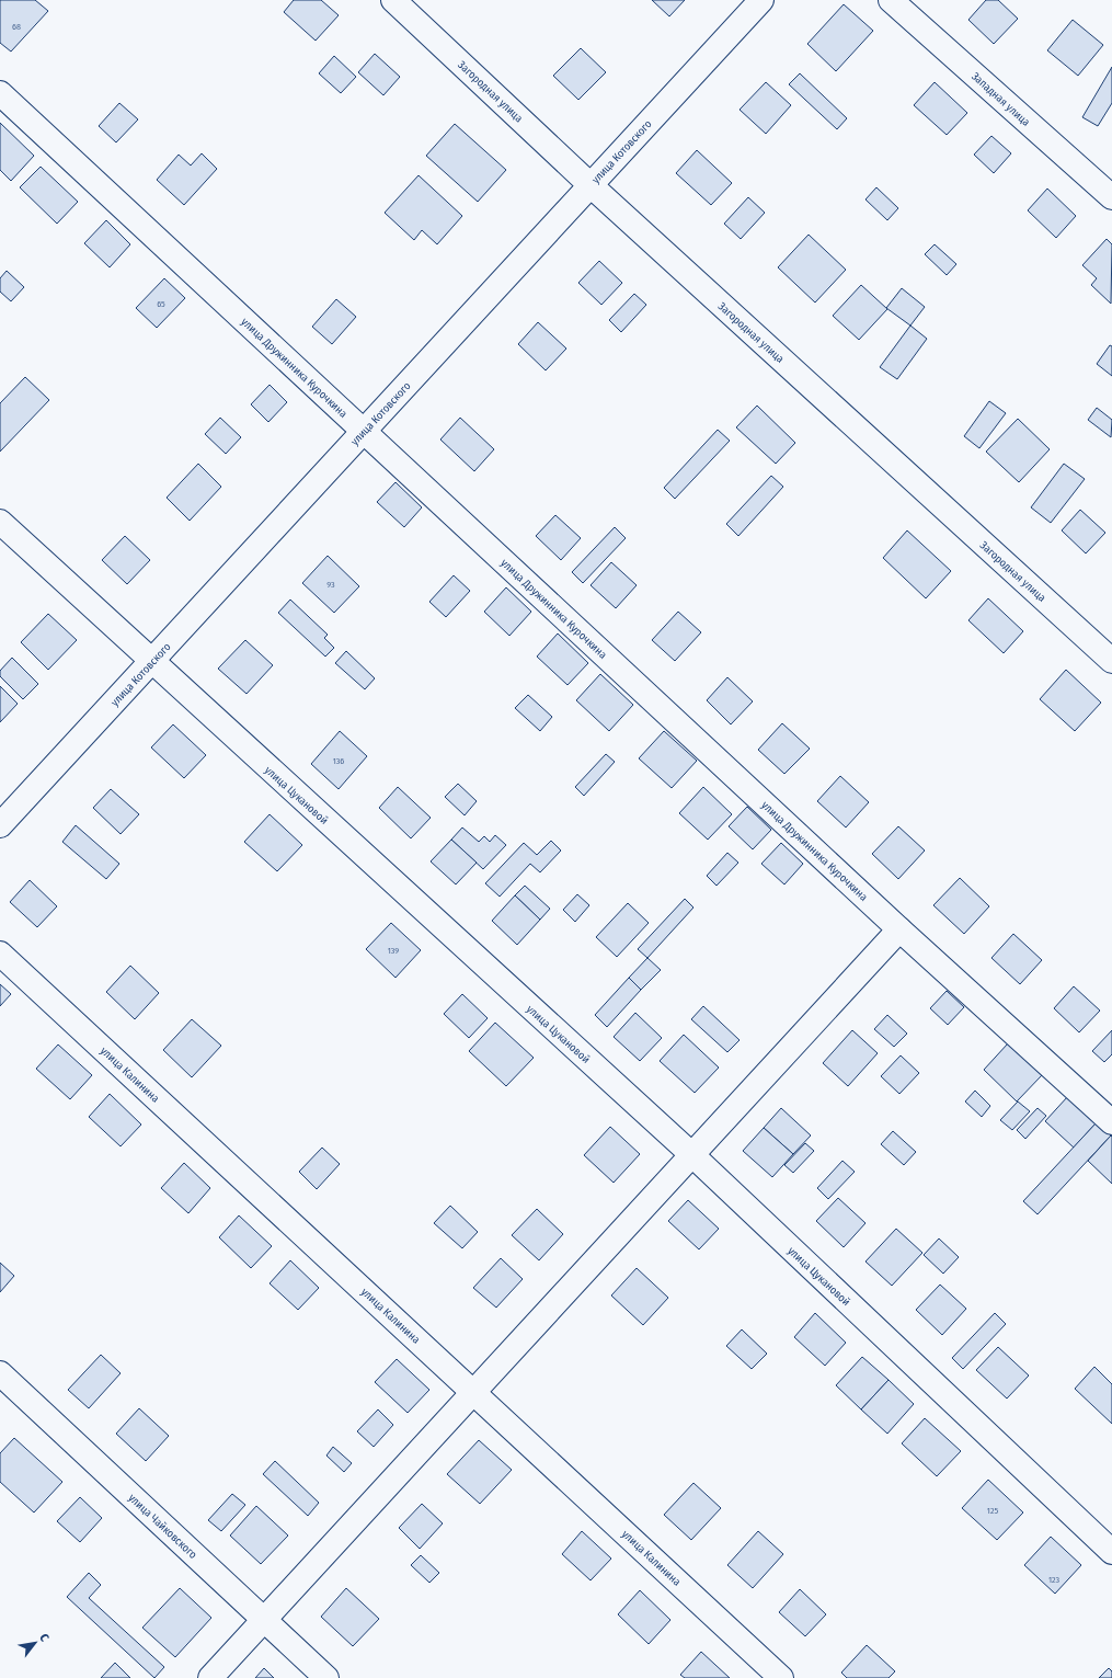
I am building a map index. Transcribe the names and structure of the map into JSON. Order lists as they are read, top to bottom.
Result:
{
  "streets": {
    "street": [
      "Загородная улица",
      "Западная улица",
      "улица Котовского",
      "улица Дружинника Курочкина",
      "улица Цукановой",
      "улица Калинина",
      "улица Чайковского"
    ]
  },
  "crossings": [
    ["Загородная улица", "улица Котовского"],
    ["улица Котовского", "улица Дружинника Курочкина"],
    ["улица Котовского", "улица Цукановой"]
  ],
  "house_numbers": [
    "68",
    "65",
    "93",
    "136",
    "139",
    "125",
    "123"
  ],
  "north": "top right"
}
